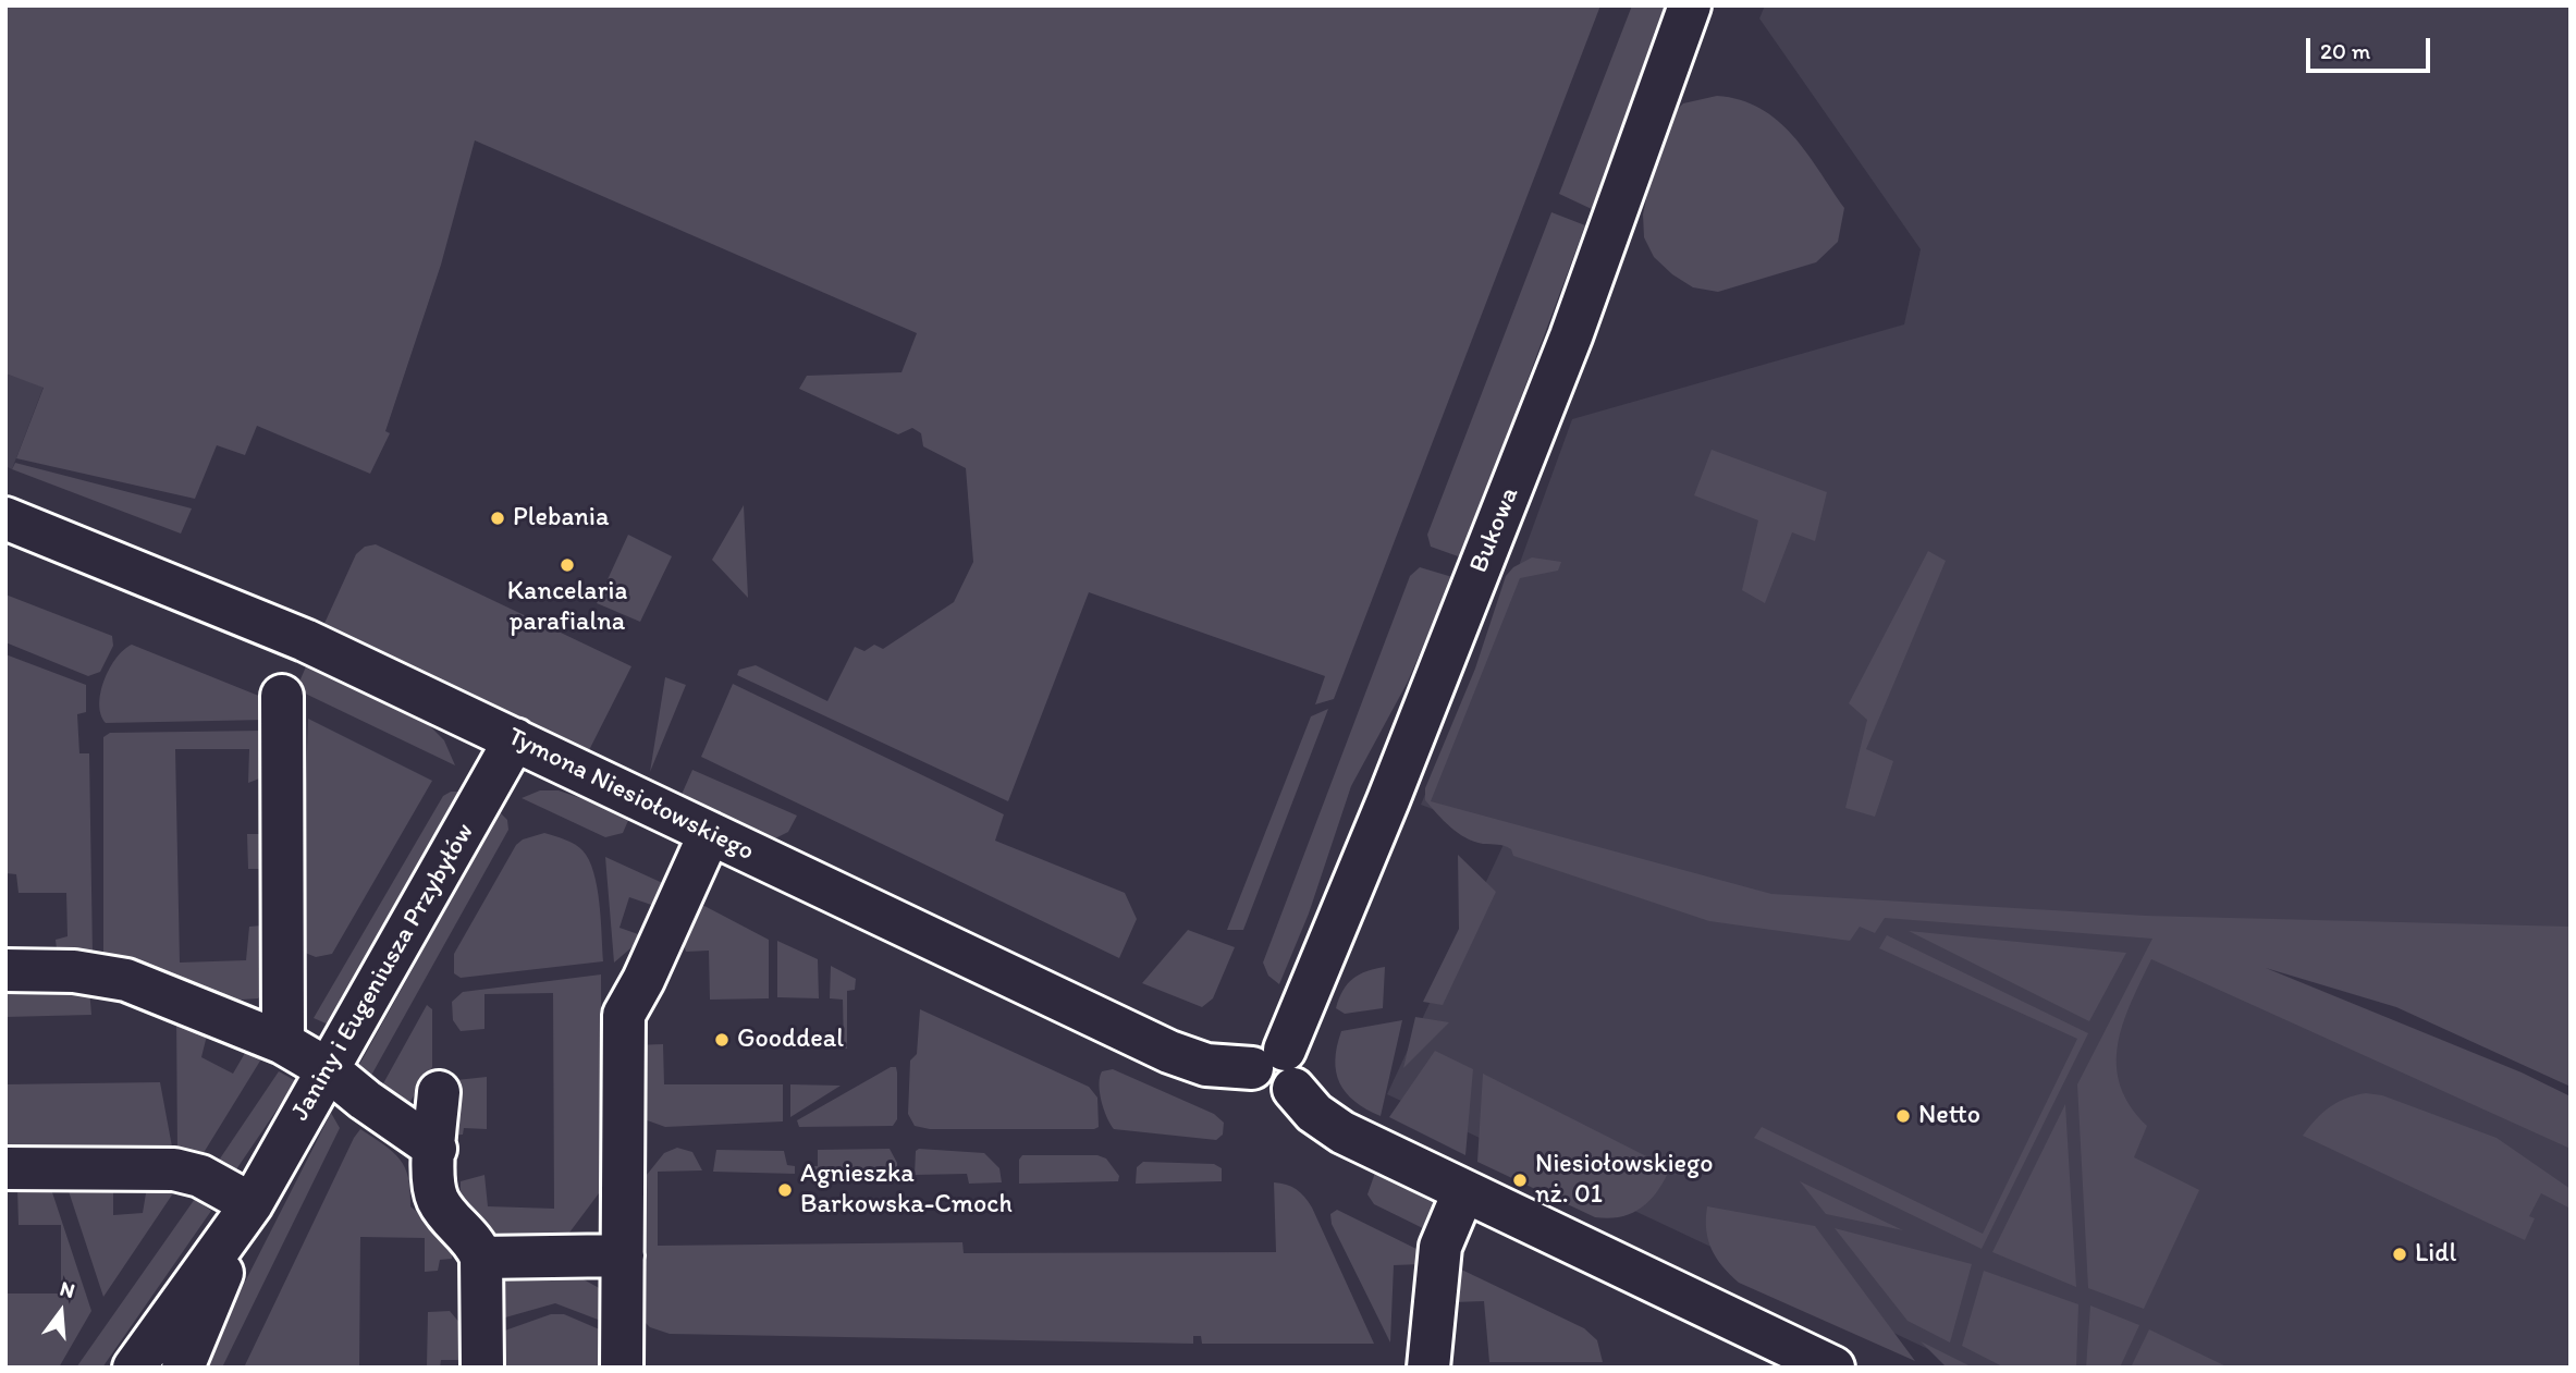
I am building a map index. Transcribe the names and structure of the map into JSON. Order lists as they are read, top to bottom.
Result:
{
  "streets": {
    "street": ["Bukowa", "Tymona Niesiołowskiego", "Janiny i Eugeniusza Przybyłów"]
  },
  "crossings": [
    ["Bukowa", "Tymona Niesiołowskiego"],
    ["Tymona Niesiołowskiego", "Janiny i Eugeniusza Przybyłów"]
  ],
  "places": [
    "Plebania",
    "Kancelaria parafialna",
    "Gooddeal",
    "Netto",
    "Niesiołowskiego nż. 01",
    "Agnieszka Barkowska-Cmoch",
    "Lidl"
  ],
  "scale_bar": "20 m",
  "north": "top"
}
